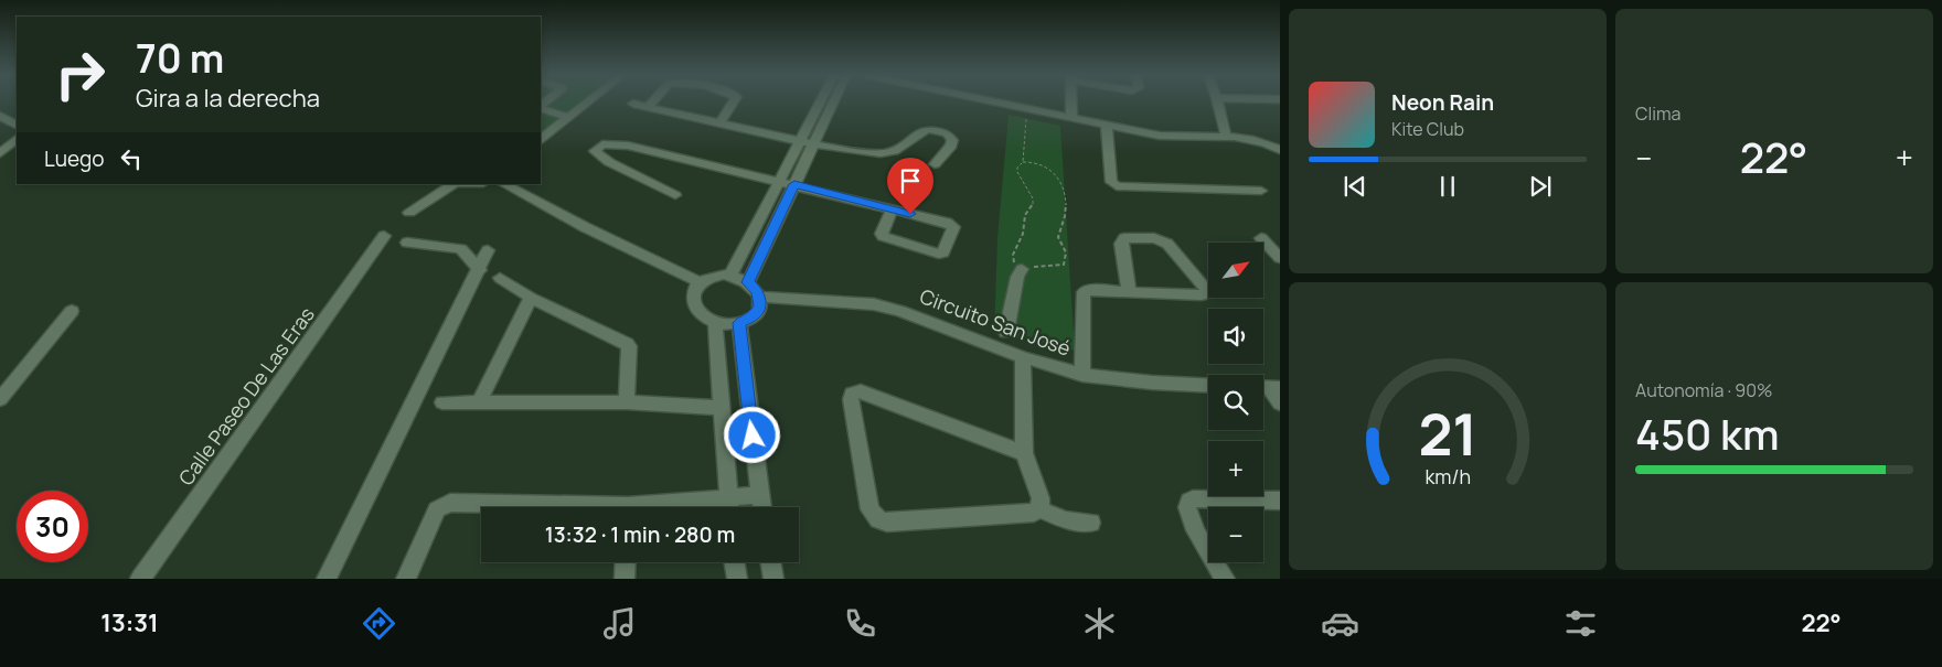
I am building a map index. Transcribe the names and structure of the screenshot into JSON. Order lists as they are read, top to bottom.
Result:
{
  "streets": {
    "street": ["Circuito San José", "Calle Paseo De Las Eras"]
  },
  "north": "top right",
  "page": {
    "tile": [
      "Clima",
      ["Autonomía · 90%", "450 km"]
    ],
    "turn": ["70 m", "Gira a la derecha"],
    "song": ["Neon Rain", "Kite Club"],
    "then": "Luego",
    "heat": ["−", "22°", "+"],
    "map_buttons": ["+", "−"],
    "limit": "30",
    "trip": "13:32 · 1 min · 280 m",
    "tabs": ["13:31", "22°"],
    "gauge": ["21", "km/h"]
  }
}
